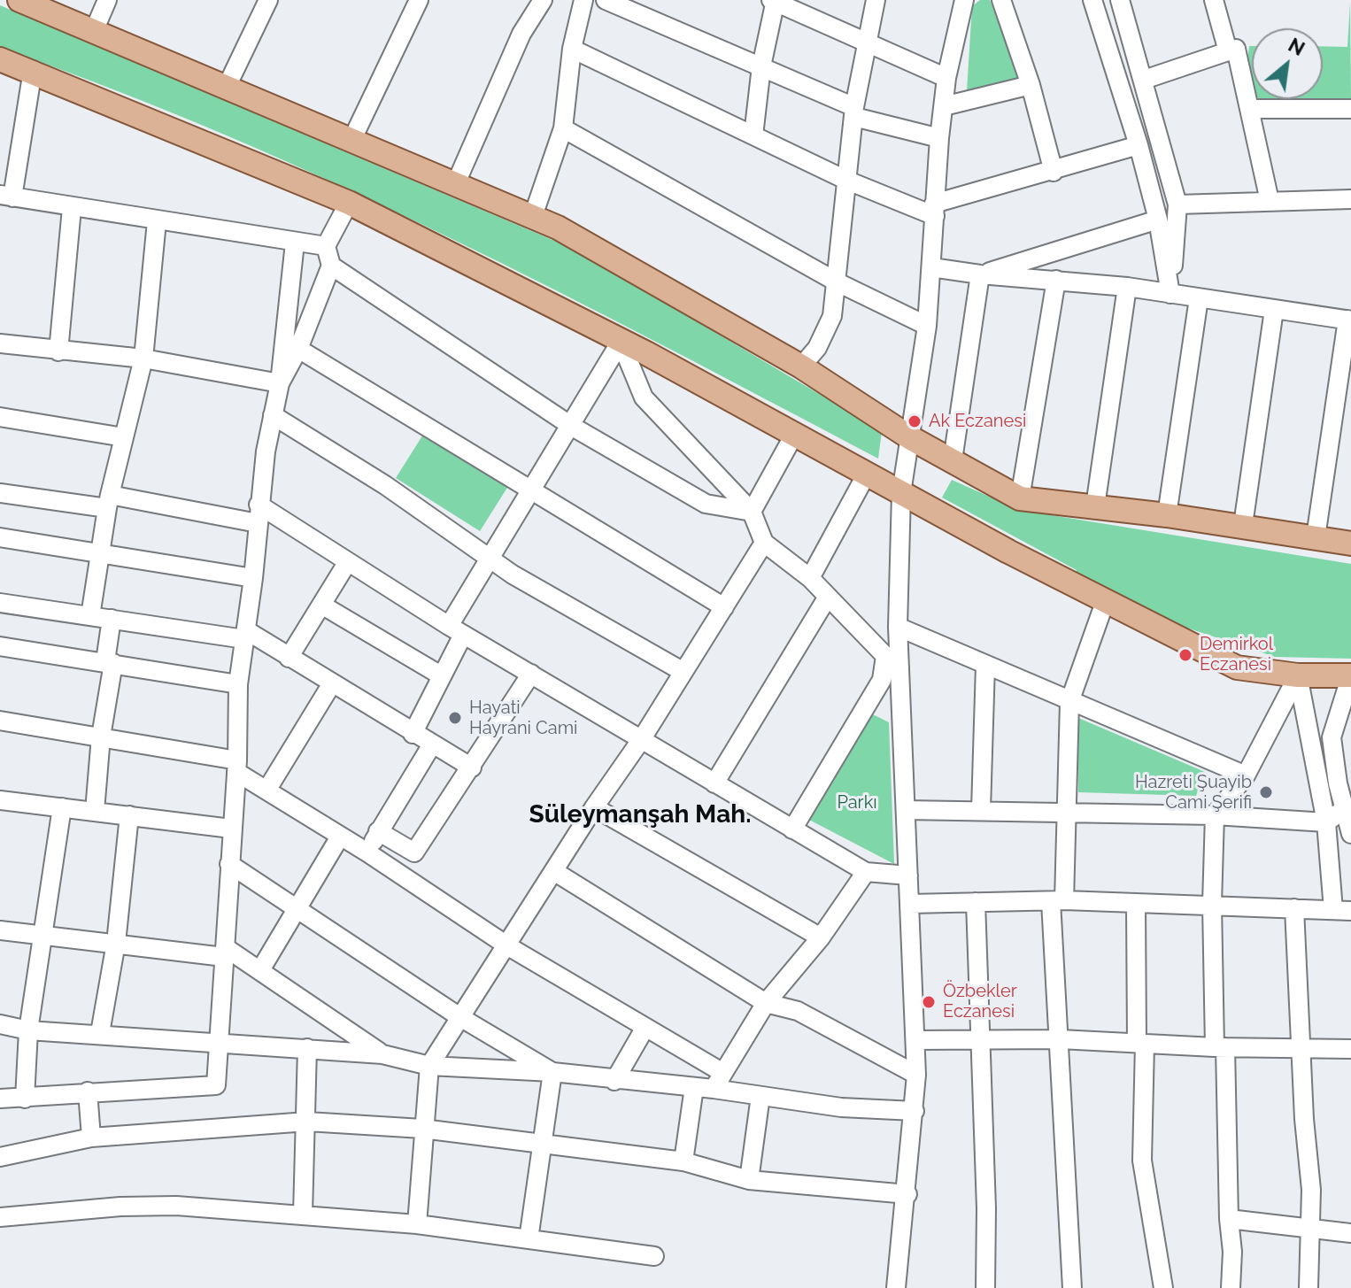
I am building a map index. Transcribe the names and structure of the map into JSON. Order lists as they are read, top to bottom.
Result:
{
  "districts": ["Süleymanşah Mah."],
  "parks": ["Parkı"],
  "places": [
    "Ak Eczanesi",
    "Demirkol Eczanesi",
    "Hayati Hayrani Cami",
    "Hazreti Şuayib Cami Şerifi",
    "Özbekler Eczanesi"
  ],
  "north": "top right"
}
